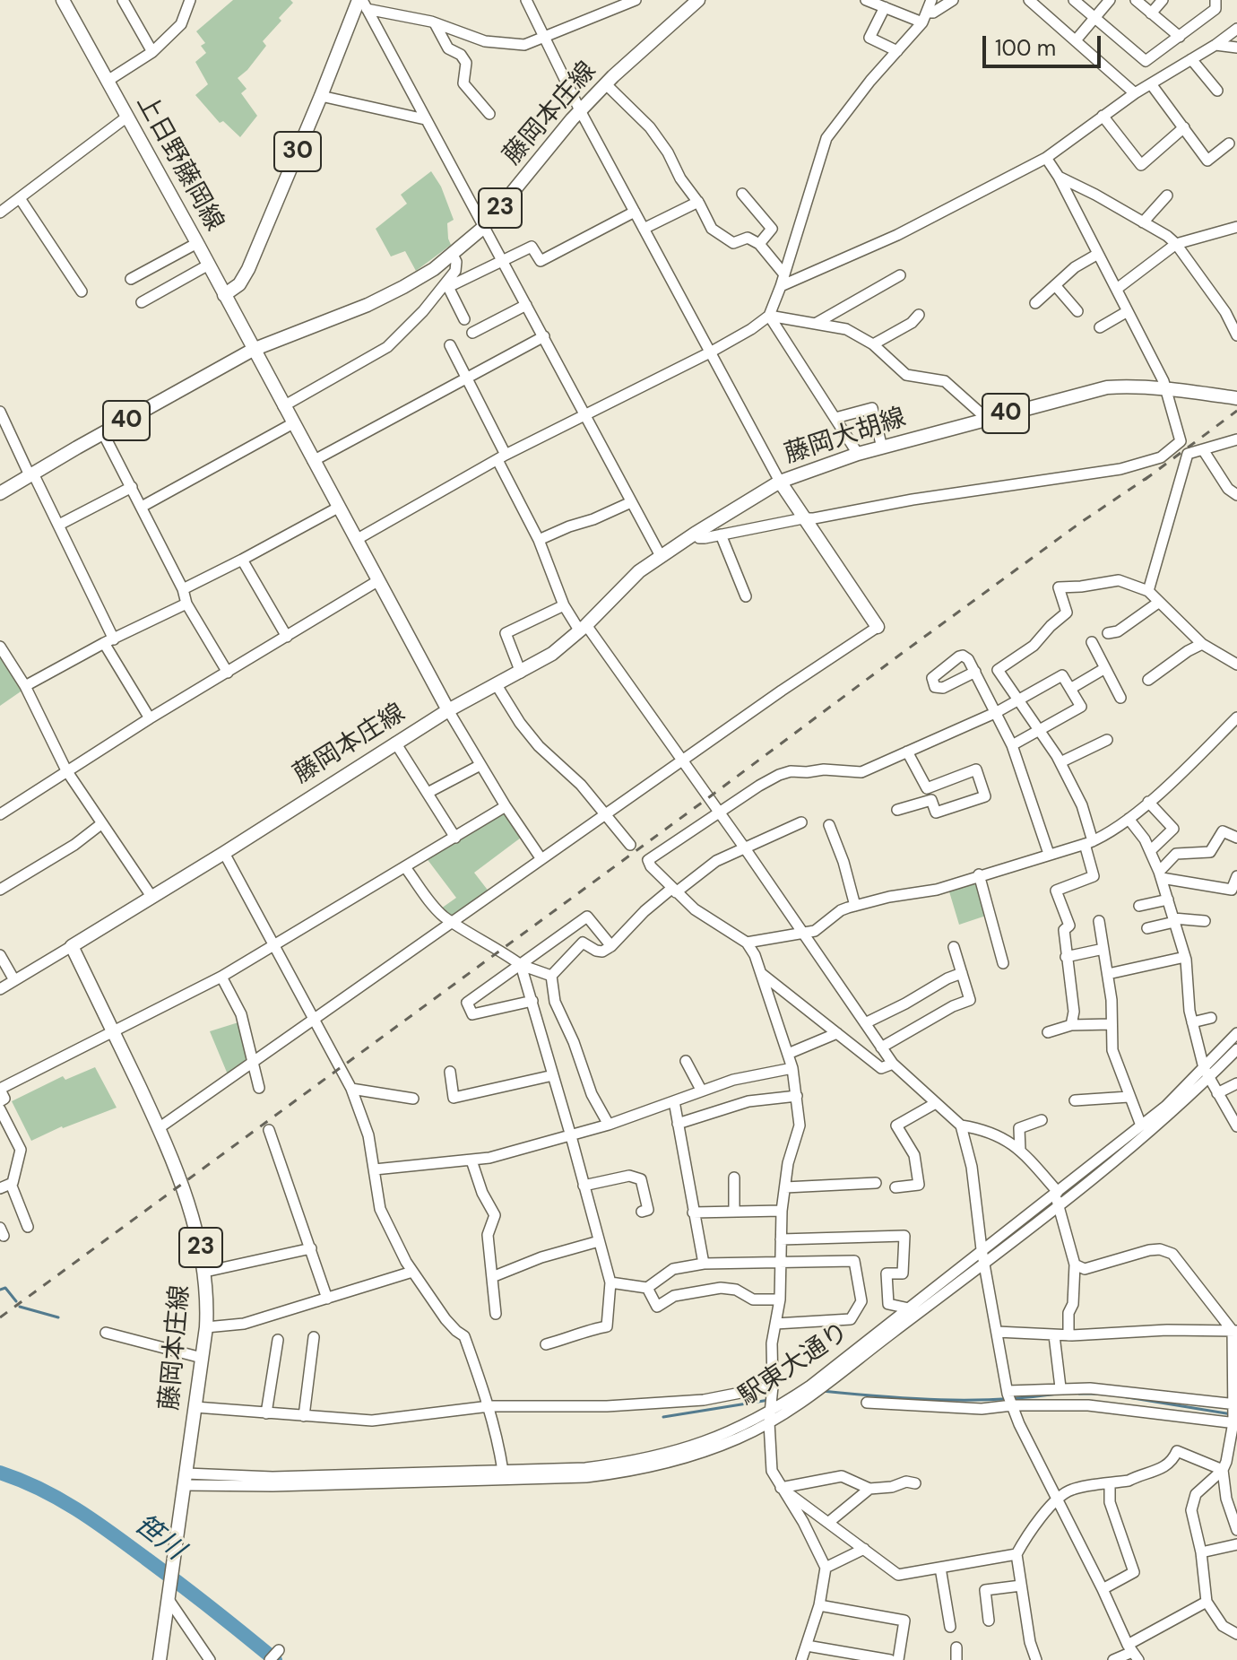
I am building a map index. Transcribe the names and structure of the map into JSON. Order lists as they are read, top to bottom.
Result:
{
  "streets": {
    "main road": [
      "藤岡本庄線",
      "30",
      "上日野藤岡線",
      "23",
      "40",
      "藤岡大胡線"
    ],
    "street": ["駅東大通り"]
  },
  "crossings": [
    ["藤岡本庄線", "上日野藤岡線"],
    ["藤岡本庄線", "40"],
    ["藤岡本庄線", "藤岡大胡線"],
    ["藤岡本庄線", "駅東大通り"],
    ["30", "上日野藤岡線"],
    ["上日野藤岡線", "40"]
  ],
  "water": ["笹川"],
  "scale_bar": "100 m"
}
